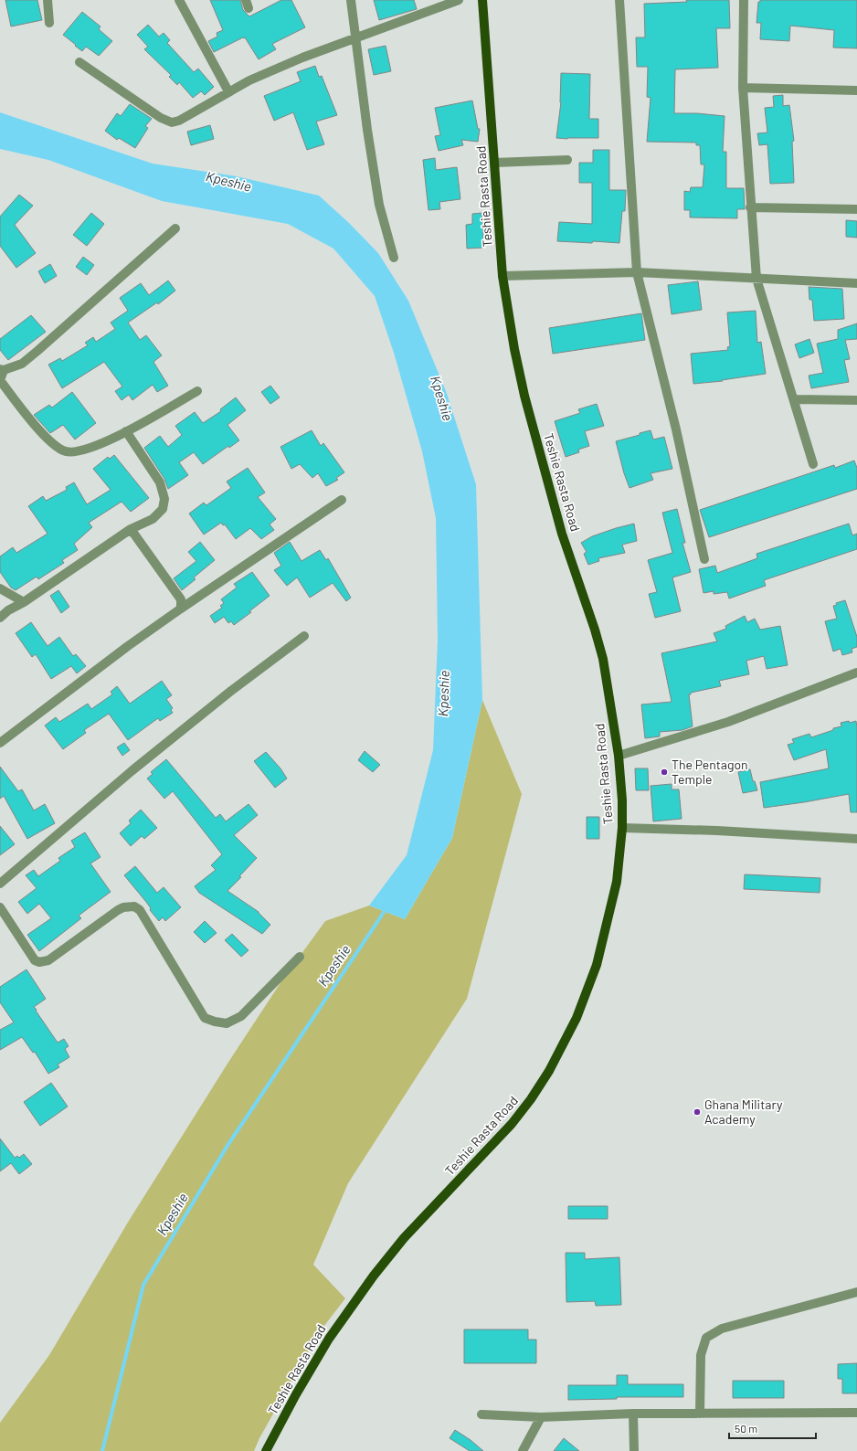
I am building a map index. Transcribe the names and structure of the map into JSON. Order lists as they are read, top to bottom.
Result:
{
  "streets": {
    "main road": ["Teshie Rasta Road"]
  },
  "water": ["Kpeshie"],
  "places": ["The Pentagon Temple", "Ghana Military Academy"],
  "scale_bar": "50 m"
}
